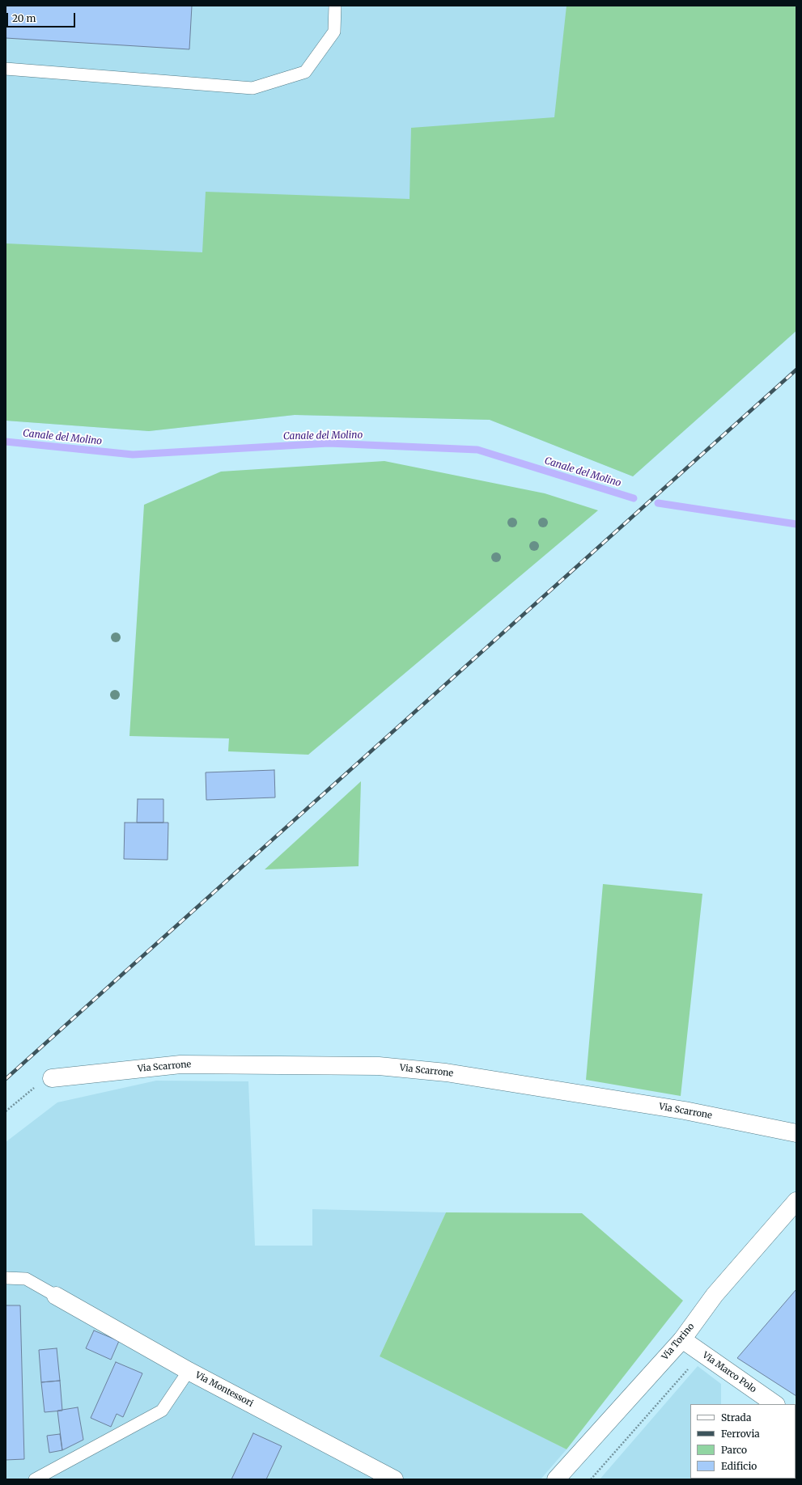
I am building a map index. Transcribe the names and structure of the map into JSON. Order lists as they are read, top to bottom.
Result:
{
  "streets": {
    "street": [
      "Via Scarrone",
      "Via Torino",
      "Via Marco Polo",
      "Via Montessori"
    ]
  },
  "crossings": [
    ["Via Torino", "Via Marco Polo"]
  ],
  "water": ["Canale del Molino"],
  "legend": [
    "Strada",
    "Ferrovia",
    "Parco",
    "Edificio"
  ],
  "scale_bar": "20 m"
}
